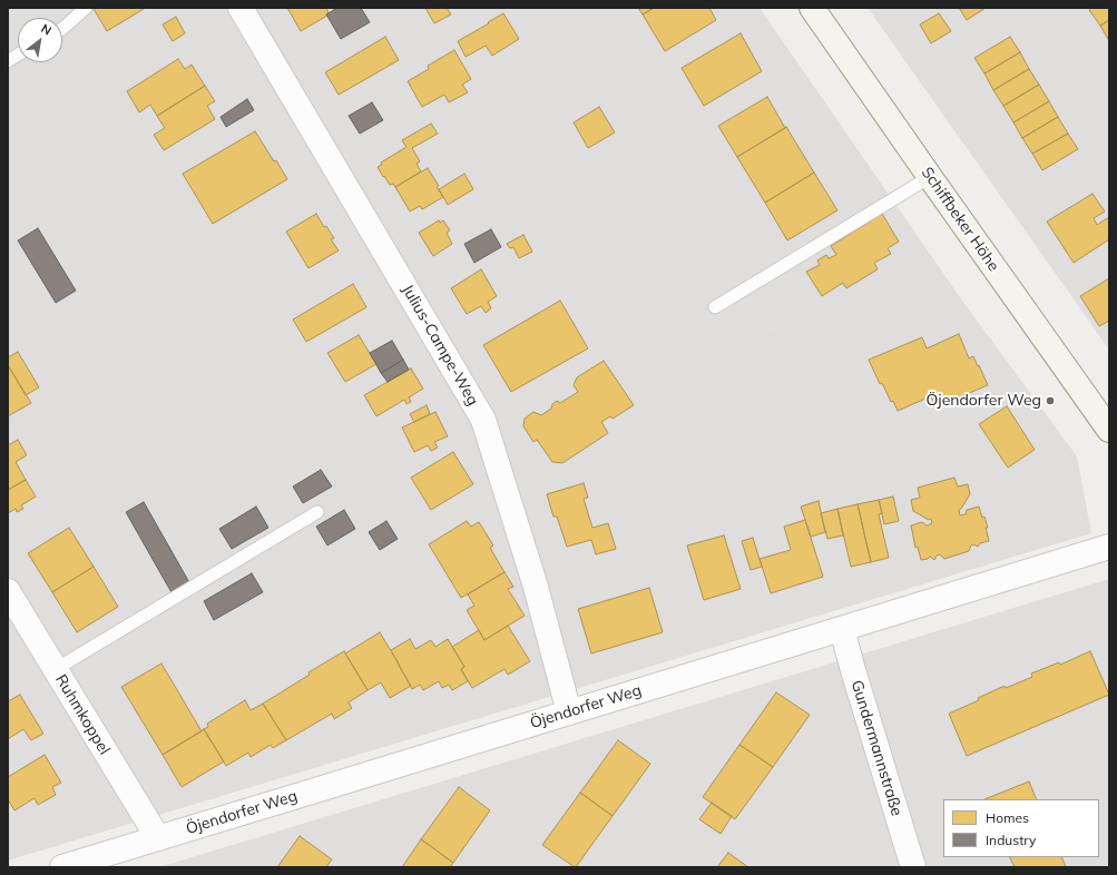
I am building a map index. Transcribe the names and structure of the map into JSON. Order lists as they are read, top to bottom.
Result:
{
  "streets": {
    "main road": ["Schiffbeker Höhe"],
    "street": [
      "Julius-Campe-Weg",
      "Öjendorfer Weg",
      "Ruhmkoppel",
      "Gundermannstraße"
    ]
  },
  "crossings": [
    ["Julius-Campe-Weg", "Öjendorfer Weg"],
    ["Öjendorfer Weg", "Ruhmkoppel"],
    ["Öjendorfer Weg", "Gundermannstraße"]
  ],
  "places": ["Öjendorfer Weg"],
  "legend": ["Homes", "Industry"],
  "north": "top right"
}
